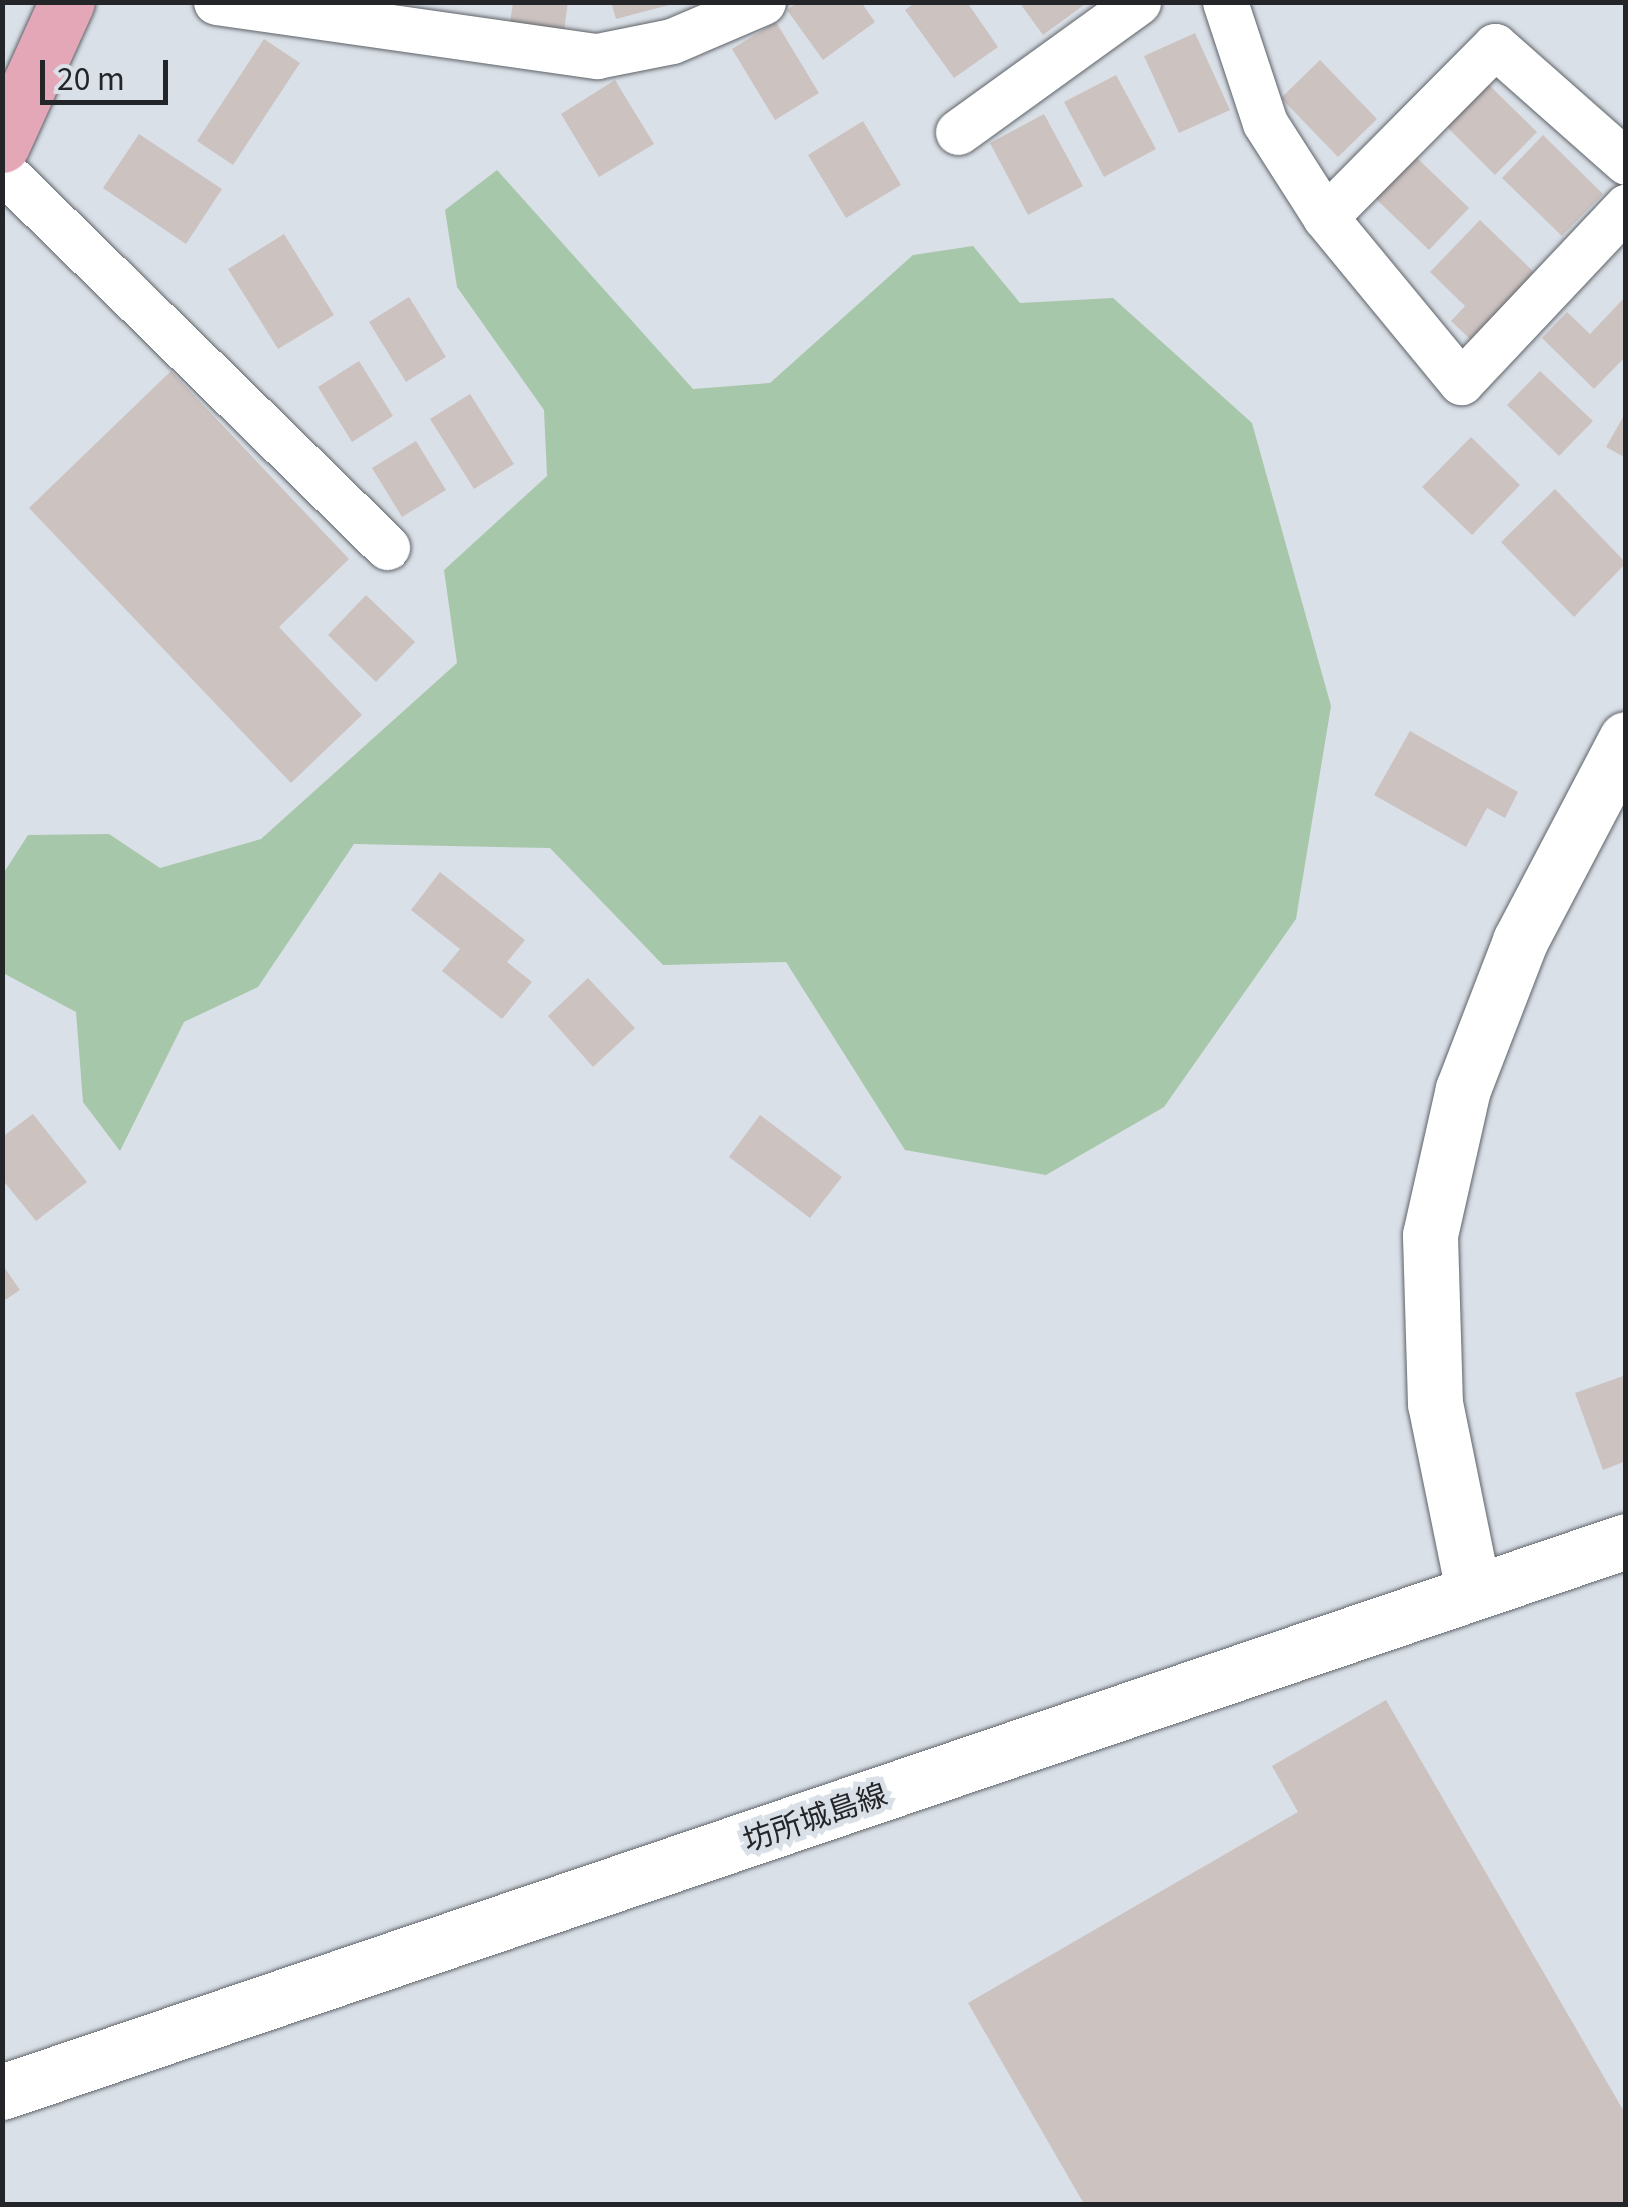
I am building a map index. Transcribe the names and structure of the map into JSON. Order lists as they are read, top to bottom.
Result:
{
  "streets": {
    "main road": ["坊所城島線"]
  },
  "scale_bar": "20 m"
}
